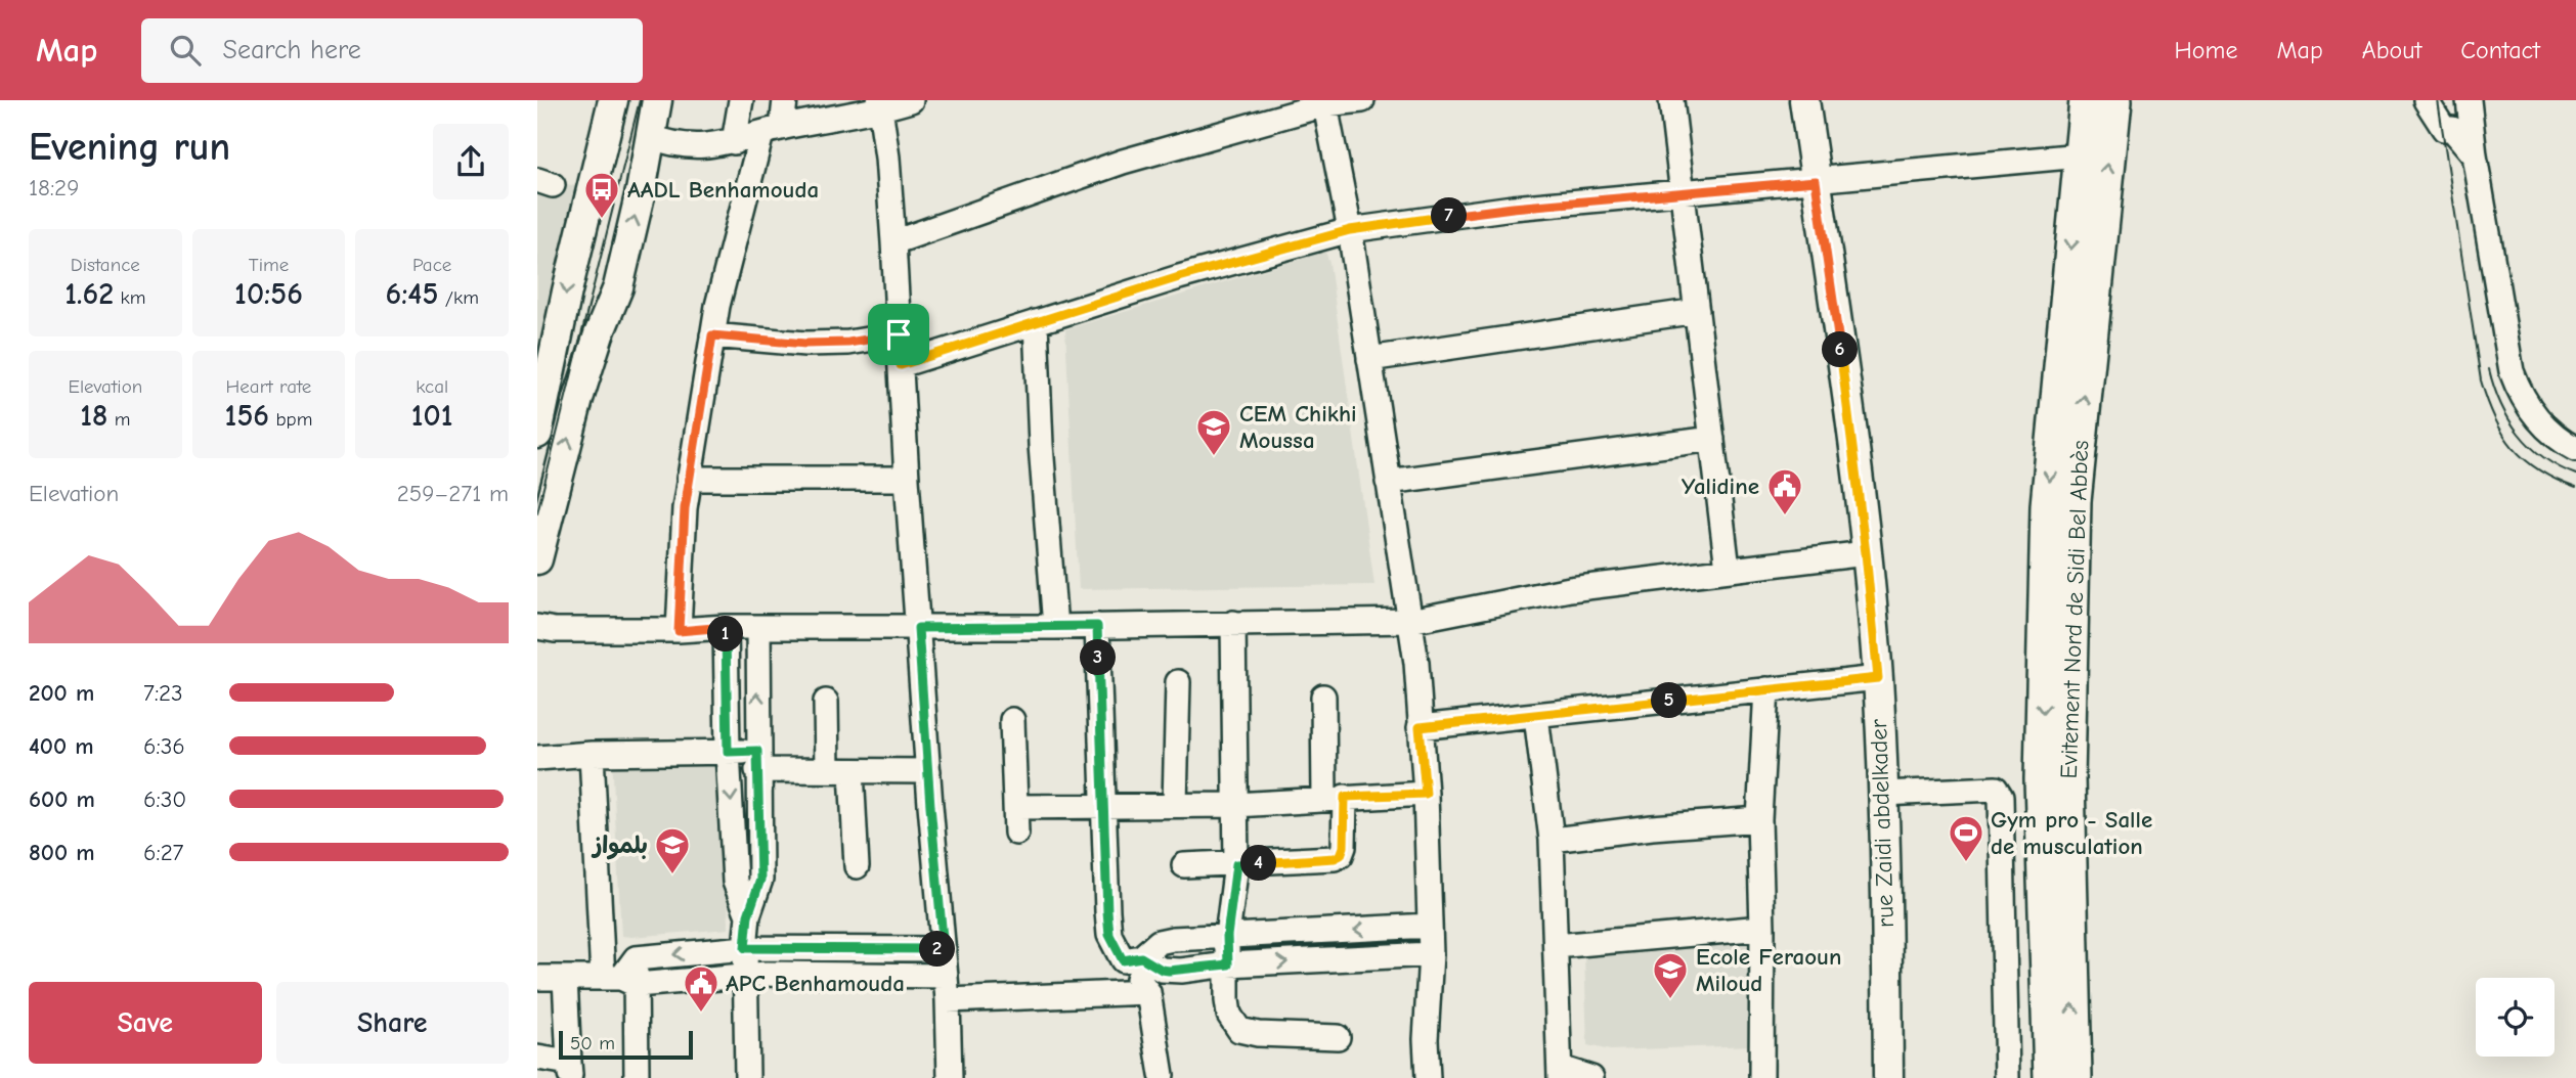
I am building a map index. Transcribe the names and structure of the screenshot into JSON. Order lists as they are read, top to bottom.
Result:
{
  "streets": {
    "highway": ["Evitement Nord de Sidi Bel Abbès"],
    "main road": ["rue Zaidi abdelkader"]
  },
  "places": {
    "bus stop": ["AADL Benhamouda"],
    "school or university": ["CEM Chikhi Moussa", "بلمواز", "Ecole Feraoun Miloud"],
    "public building": ["Yalidine", "APC Benhamouda"],
    "sports": ["Gym pro - Salle de musculation"]
  },
  "scale_bar": "50 m",
  "page": {
    "header": "Map",
    "search": "Search here",
    "nav": [
      "Home",
      "Map",
      "About",
      "Contact"
    ],
    "heading": ["Evening run", "18:29"],
    "pins": [
      "7",
      "6",
      "1",
      "3",
      "5",
      "4",
      "2"
    ],
    "stats": [
      ["Distance", "1.62 km"],
      ["Time", "10:56"],
      ["Pace", "6:45 /km"],
      ["Elevation", "18 m"],
      ["Heart rate", "156 bpm"],
      ["kcal", "101"]
    ],
    "chart": ["Elevation", "259–271 m"],
    "list": [
      {
        "name": "200 m",
        "note": "7:23"
      },
      {
        "name": "400 m",
        "note": "6:36"
      },
      {
        "name": "600 m",
        "note": "6:30"
      },
      {
        "name": "800 m",
        "note": "6:27"
      }
    ],
    "buttons": ["Save", "Share"],
    "scale": "50 m"
  }
}
